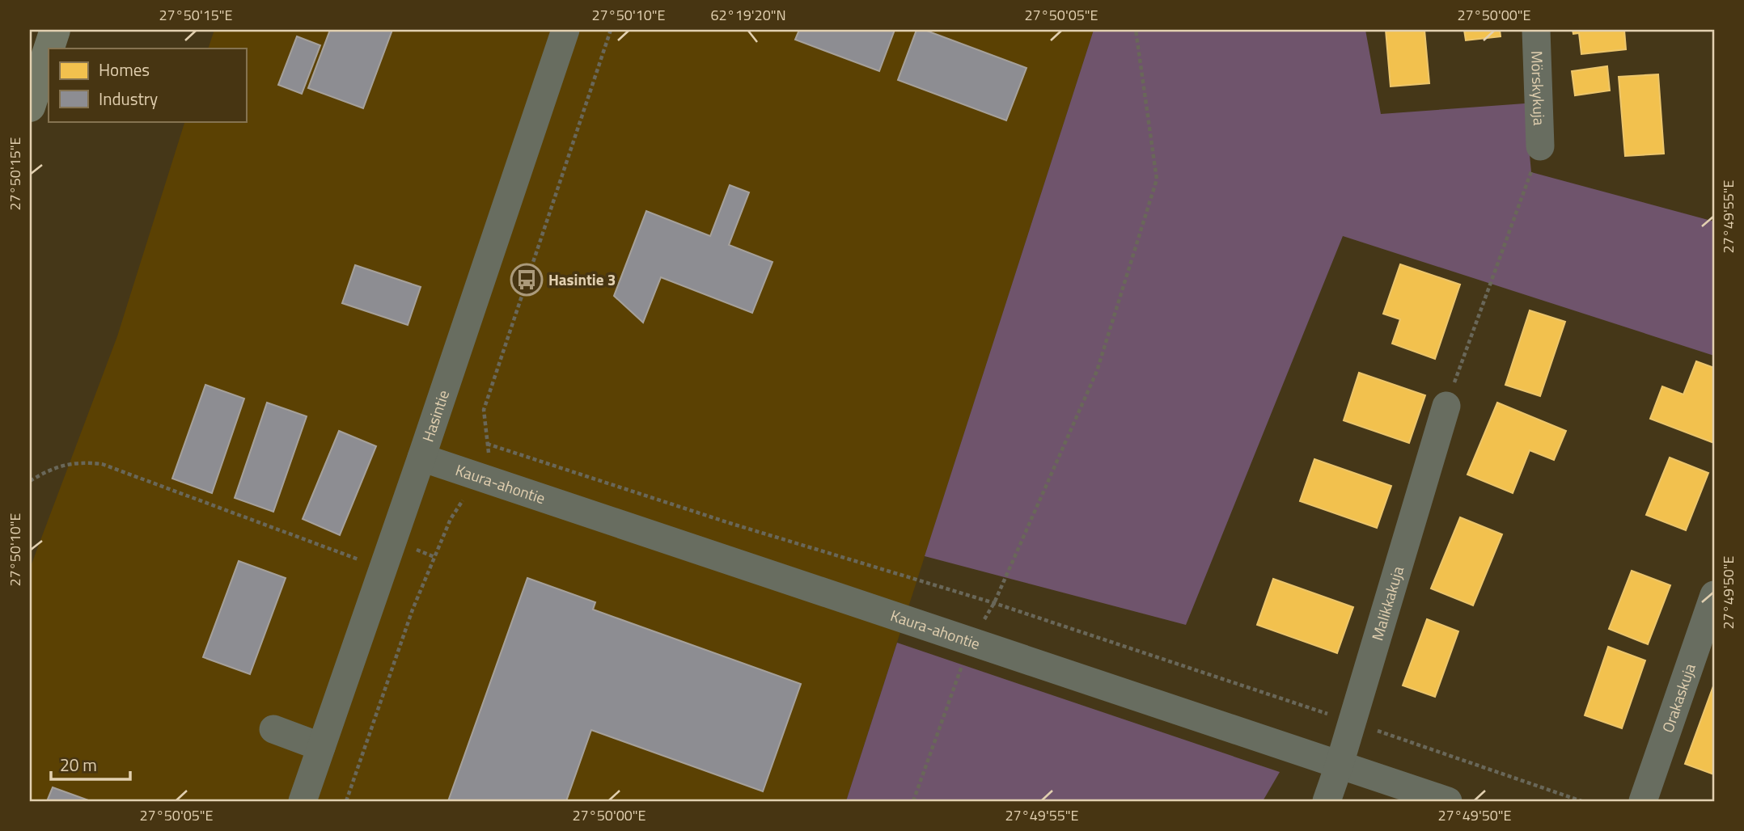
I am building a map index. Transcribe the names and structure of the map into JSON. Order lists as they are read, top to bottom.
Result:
{
  "streets": {
    "street": [
      "Mörskykuja",
      "Hasintie",
      "Kaura-ahontie",
      "Malikkakuja",
      "Orakaskuja"
    ]
  },
  "crossings": [
    ["Hasintie", "Kaura-ahontie"],
    ["Kaura-ahontie", "Malikkakuja"]
  ],
  "places": {
    "bus stop": ["Hasintie 3"]
  },
  "legend": ["Homes", "Industry"],
  "scale_bar": "20 m",
  "coordinates": [
    "27°50'15\"E",
    "27°50'10\"E",
    "62°19'20\"N",
    "27°50'05\"E",
    "27°50'00\"E",
    "27°49'55\"E",
    "27°49'50\"E"
  ]
}
